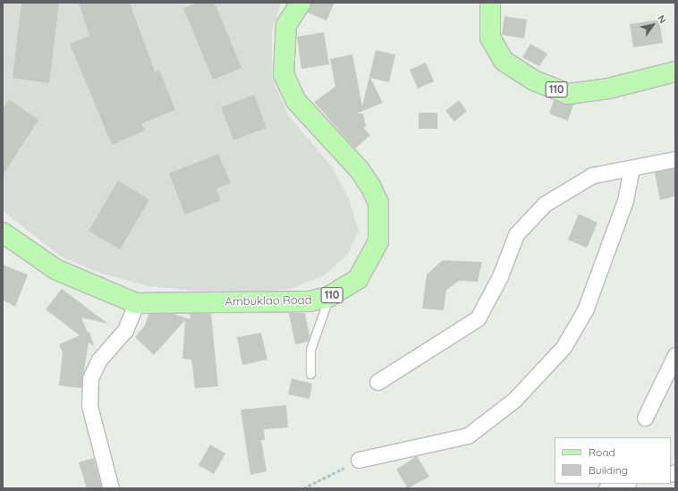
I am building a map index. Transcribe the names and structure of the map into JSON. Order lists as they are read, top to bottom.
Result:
{
  "streets": {
    "main road": ["110", "Ambuklao Road"]
  },
  "legend": ["Road", "Building"],
  "north": "top right"
}
